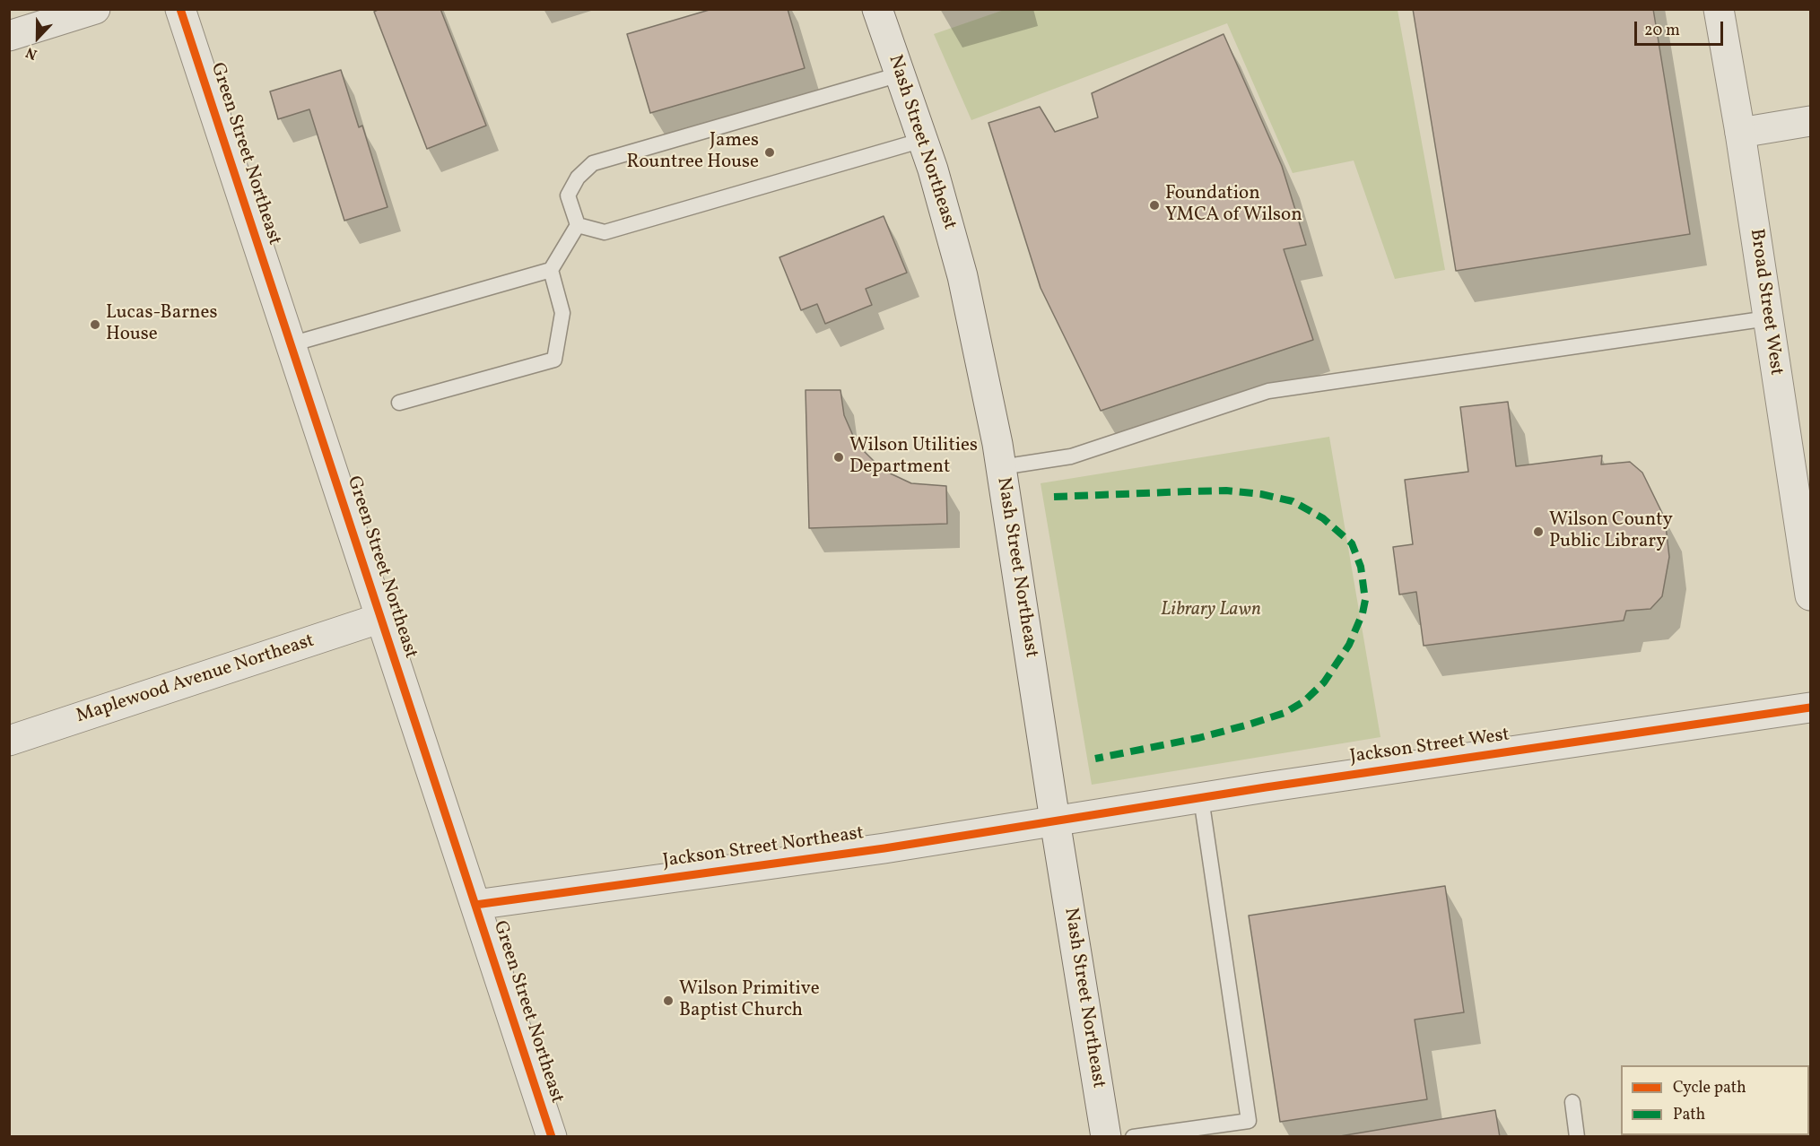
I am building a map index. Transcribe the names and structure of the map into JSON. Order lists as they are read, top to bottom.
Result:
{
  "streets": {
    "street": [
      "Nash Street Northeast",
      "Green Street Northeast",
      "Broad Street West",
      "Maplewood Avenue Northeast",
      "Jackson Street West",
      "Jackson Street Northeast"
    ]
  },
  "crossings": [
    ["Nash Street Northeast", "Jackson Street West"],
    ["Nash Street Northeast", "Jackson Street Northeast"],
    ["Green Street Northeast", "Maplewood Avenue Northeast"],
    ["Green Street Northeast", "Jackson Street Northeast"],
    ["Jackson Street West", "Jackson Street Northeast"]
  ],
  "parks": ["Library Lawn"],
  "places": [
    "James Rountree House",
    "Foundation YMCA of Wilson",
    "Lucas-Barnes House",
    "Wilson Utilities Department",
    "Wilson County Public Library",
    "Wilson Primitive Baptist Church"
  ],
  "legend": ["Cycle path", "Path"],
  "scale_bar": "20 m",
  "north": "bottom"
}
